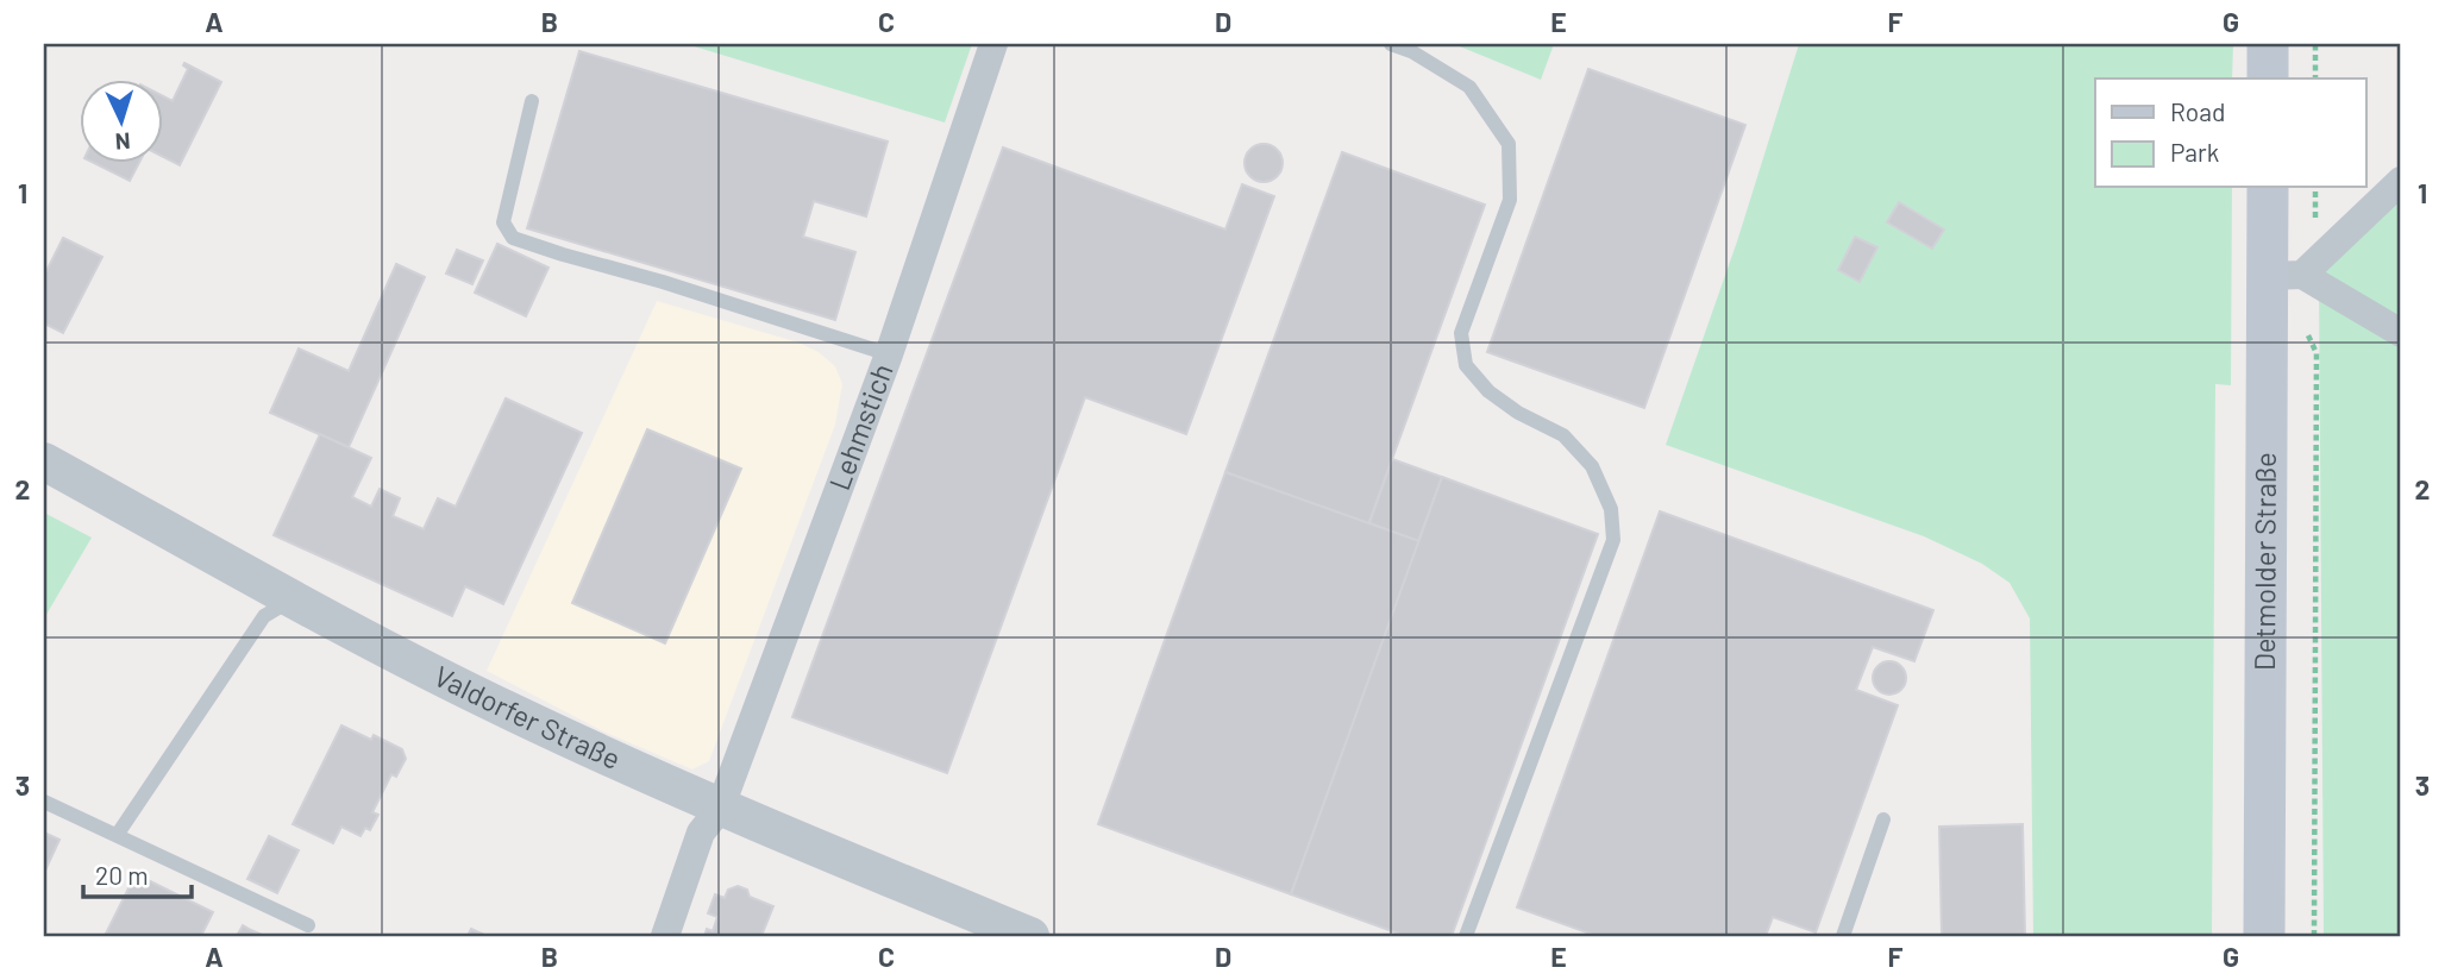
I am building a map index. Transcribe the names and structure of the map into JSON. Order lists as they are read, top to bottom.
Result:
{
  "streets": {
    "main road": ["Detmolder Straße"],
    "street": ["Lehmstich", "Valdorfer Straße"]
  },
  "crossings": [
    ["Lehmstich", "Valdorfer Straße"]
  ],
  "legend": ["Road", "Park"],
  "scale_bar": "20 m",
  "north": "bottom",
  "grid": {
    "columns": [
      "A",
      "B",
      "C",
      "D",
      "E",
      "F",
      "G"
    ],
    "rows": ["1", "2", "3"]
  }
}
